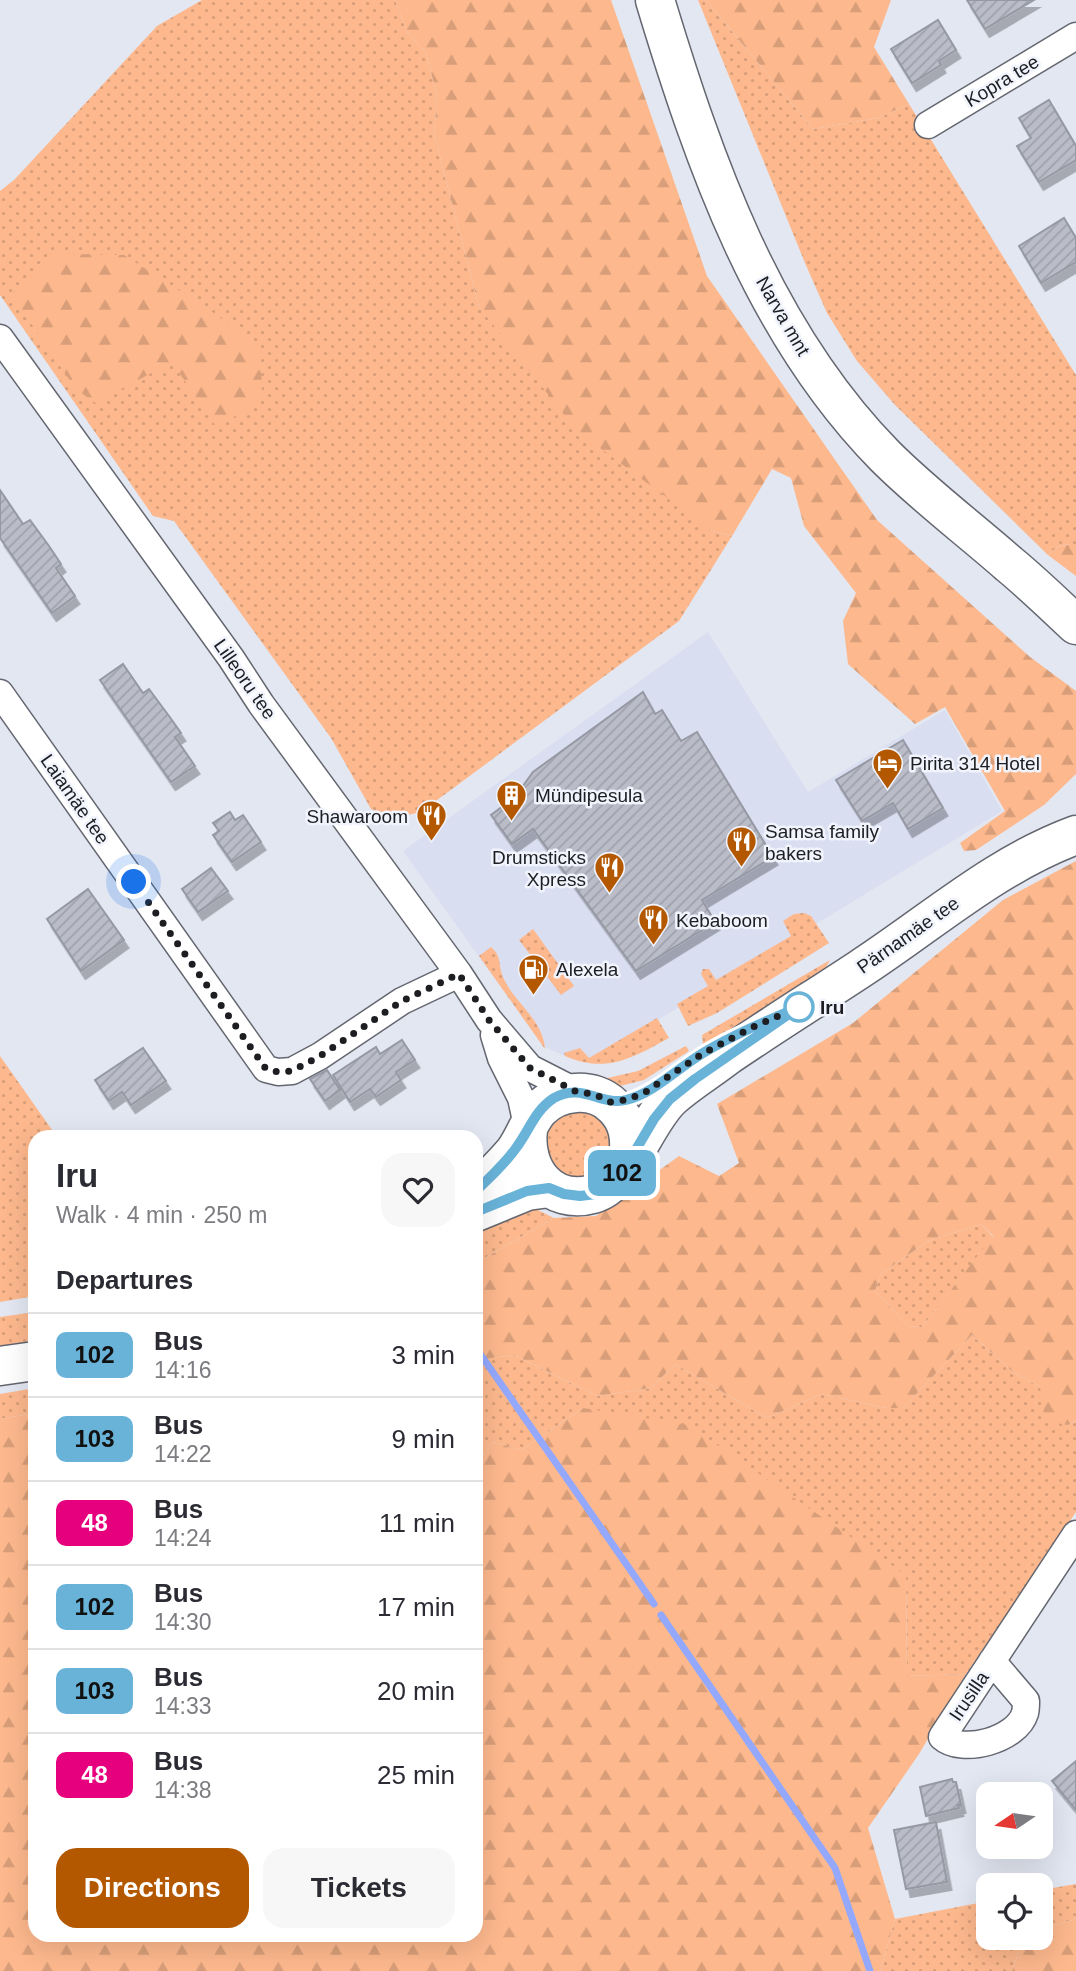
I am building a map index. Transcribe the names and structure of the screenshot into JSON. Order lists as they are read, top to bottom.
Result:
{
  "streets": {
    "main road": ["Narva mnt", "Pärnamäe tee"],
    "street": [
      "Kopra tee",
      "Lilleoru tee",
      "Laiamäe tee",
      "Irusilla"
    ]
  },
  "crossings": [
    ["Lilleoru tee", "Laiamäe tee"],
    ["Lilleoru tee", "Pärnamäe tee"]
  ],
  "places": {
    "hotel": ["Pirita 314 Hotel"],
    "building": ["Mündipesula"],
    "restaurant": [
      "Shawaroom",
      "Samsa family bakers",
      "Drumsticks Xpress",
      "Kebaboom"
    ],
    "fuel station": ["Alexela"],
    "other": ["Iru"]
  },
  "lines": ["bus line 102"],
  "north": "left",
  "page": {
    "on_map": "102",
    "heading": [
      ["Iru", "Walk · 4 min · 250 m"],
      "Departures"
    ],
    "list": [
      {
        "mark": "102",
        "name": "Bus",
        "note": "14:16",
        "value": "3 min"
      },
      {
        "mark": "103",
        "name": "Bus",
        "note": "14:22",
        "value": "9 min"
      },
      {
        "mark": "48",
        "name": "Bus",
        "note": "14:24",
        "value": "11 min"
      },
      {
        "mark": "102",
        "name": "Bus",
        "note": "14:30",
        "value": "17 min"
      },
      {
        "mark": "103",
        "name": "Bus",
        "note": "14:33",
        "value": "20 min"
      },
      {
        "mark": "48",
        "name": "Bus",
        "note": "14:38",
        "value": "25 min"
      }
    ],
    "buttons": ["Directions", "Tickets"]
  }
}
